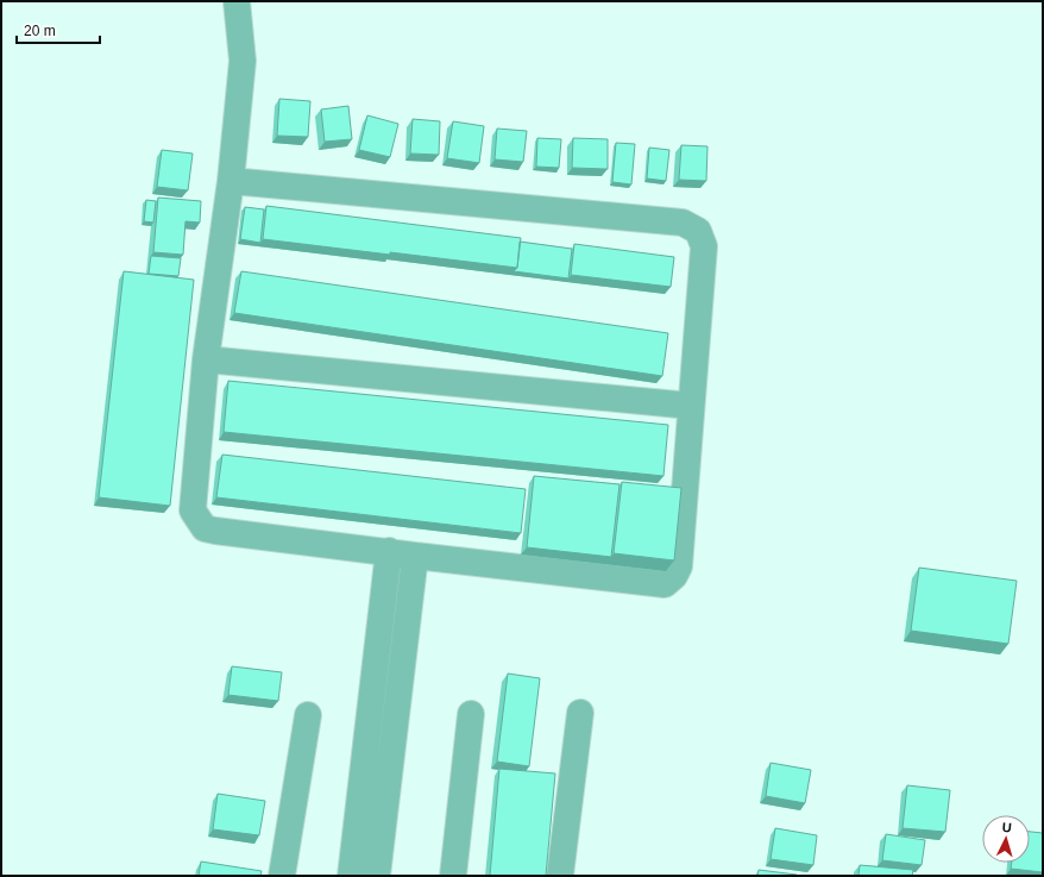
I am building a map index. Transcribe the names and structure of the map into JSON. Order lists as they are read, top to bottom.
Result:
{
  "scale_bar": "20 m",
  "north": "top"
}
